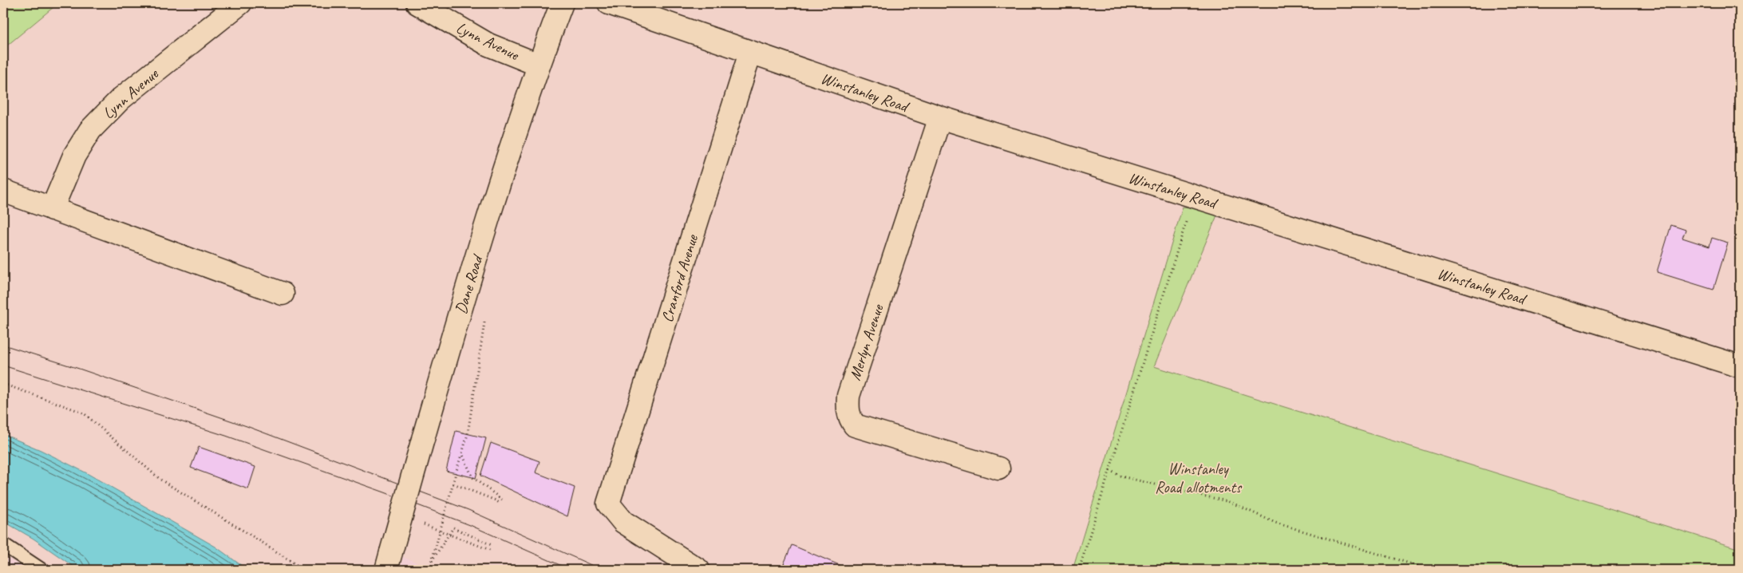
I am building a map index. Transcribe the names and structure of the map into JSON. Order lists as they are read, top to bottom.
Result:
{
  "streets": {
    "street": [
      "Lynn Avenue",
      "Winstanley Road",
      "Cranford Avenue",
      "Dane Road",
      "Merlyn Avenue"
    ]
  },
  "crossings": [
    ["Lynn Avenue", "Dane Road"],
    ["Winstanley Road", "Cranford Avenue"],
    ["Winstanley Road", "Merlyn Avenue"]
  ],
  "parks": ["Winstanley Road allotments"]
}
